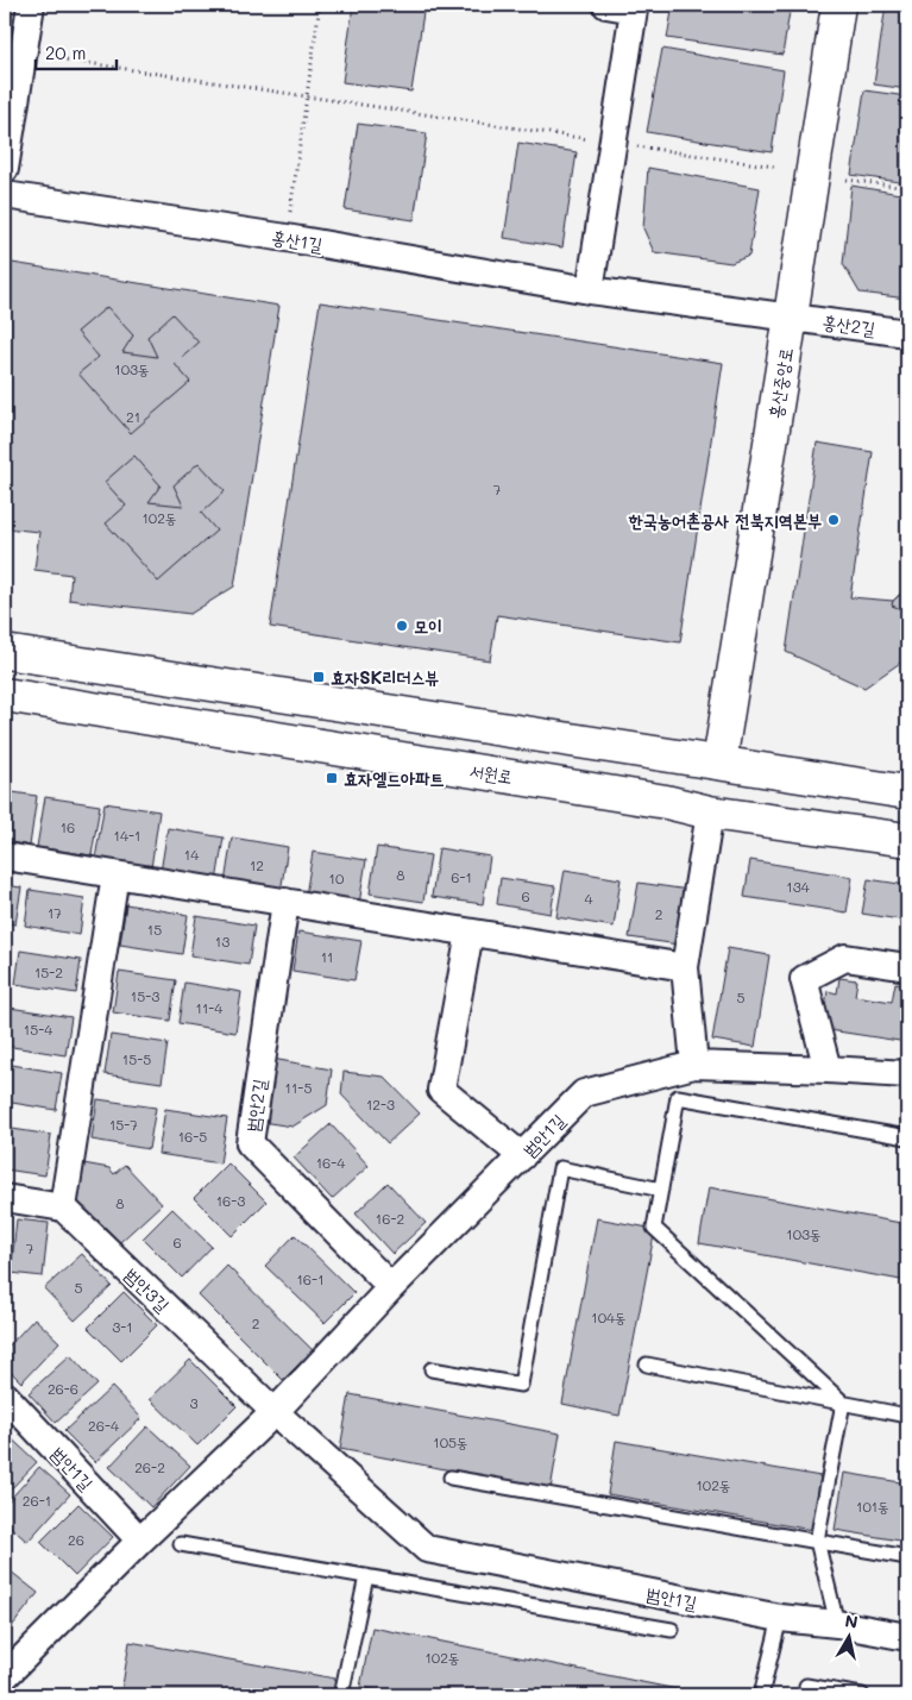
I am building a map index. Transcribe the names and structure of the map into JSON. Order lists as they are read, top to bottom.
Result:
{
  "streets": {
    "main road": ["홍산중앙로", "서원로"],
    "street": [
      "홍산1길",
      "홍산2길",
      "범안2길",
      "범안1길",
      "범안3길"
    ]
  },
  "crossings": [
    ["홍산1길", "홍산2길"],
    ["홍산1길", "홍산중앙로"],
    ["홍산2길", "홍산중앙로"],
    ["범안2길", "범안1길"],
    ["범안1길", "범안3길"]
  ],
  "places": {
    "other": ["한국농어촌공사 전북지역본부", "모이"],
    "transit": ["효자SK리더스뷰", "효자엘드아파트"]
  },
  "house_numbers": [
    "103동",
    "21",
    "7",
    "102동",
    "16",
    "14-1",
    "14",
    "12",
    "8",
    "6-1",
    "10",
    "134",
    "6",
    "4",
    "17",
    "2",
    "15",
    "13",
    "11",
    "15-2",
    "15-3",
    "5",
    "11-4",
    "15-4",
    "15-5",
    "11-5",
    "12-3",
    "15-7",
    "16-5",
    "16-4",
    "16-3",
    "8",
    "16-2",
    "103동",
    "6",
    "7",
    "16-1",
    "5",
    "104동",
    "2",
    "3-1",
    "26-6",
    "3",
    "26-4",
    "105동",
    "26-2",
    "102동",
    "26-1",
    "101동",
    "26",
    "102동"
  ],
  "scale_bar": "20 m",
  "north": "top"
}
